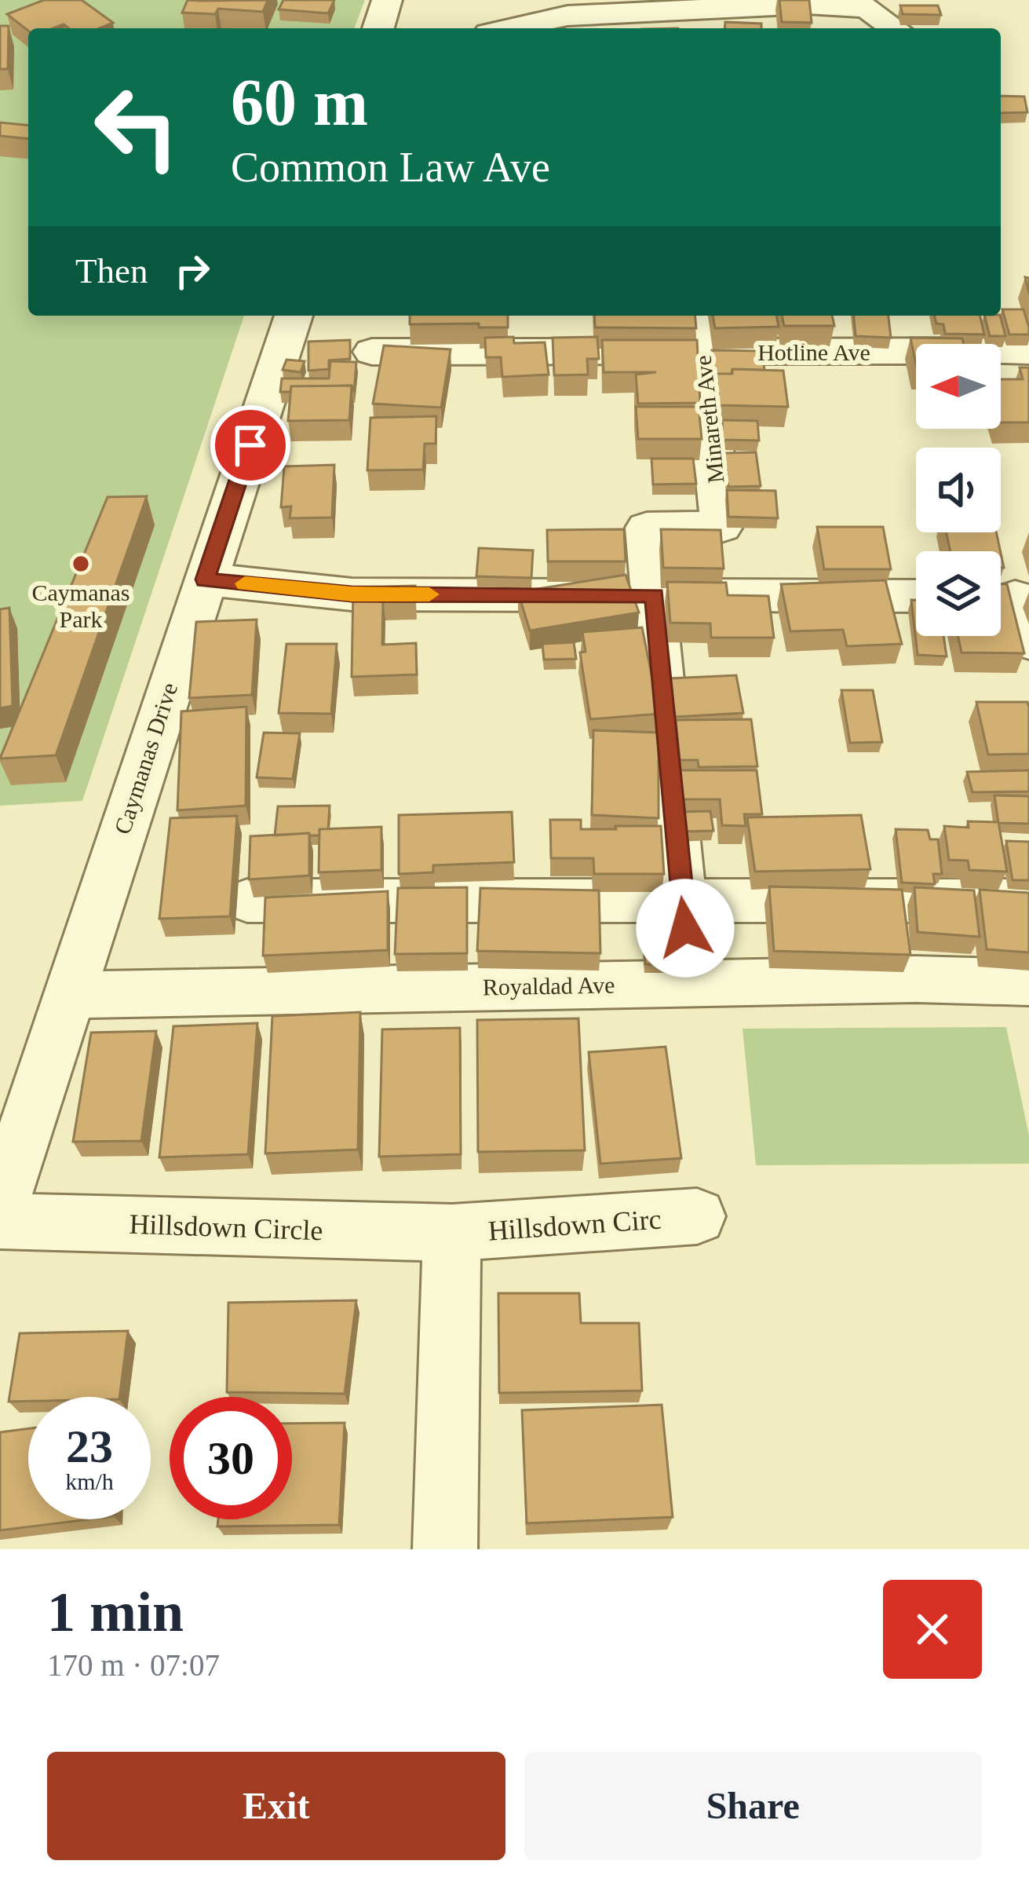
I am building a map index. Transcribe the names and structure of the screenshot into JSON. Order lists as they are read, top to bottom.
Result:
{
  "streets": {
    "street": [
      "Hotline Ave",
      "Minareth Ave",
      "Caymanas Drive",
      "Royaldad Ave",
      "Hillsdown Circ",
      "Hillsdown Circle"
    ]
  },
  "crossings": [
    ["Hotline Ave", "Minareth Ave"],
    ["Caymanas Drive", "Royaldad Ave"],
    ["Hillsdown Circ", "Hillsdown Circle"]
  ],
  "places": ["Caymanas Park"],
  "north": "left",
  "page": {
    "turn": ["60 m", "Common Law Ave"],
    "then": "Then",
    "speed": "23 km/h",
    "limit": "30",
    "heading": ["1 min", "170 m · 07:07"],
    "buttons": ["Exit", "Share"]
  }
}
